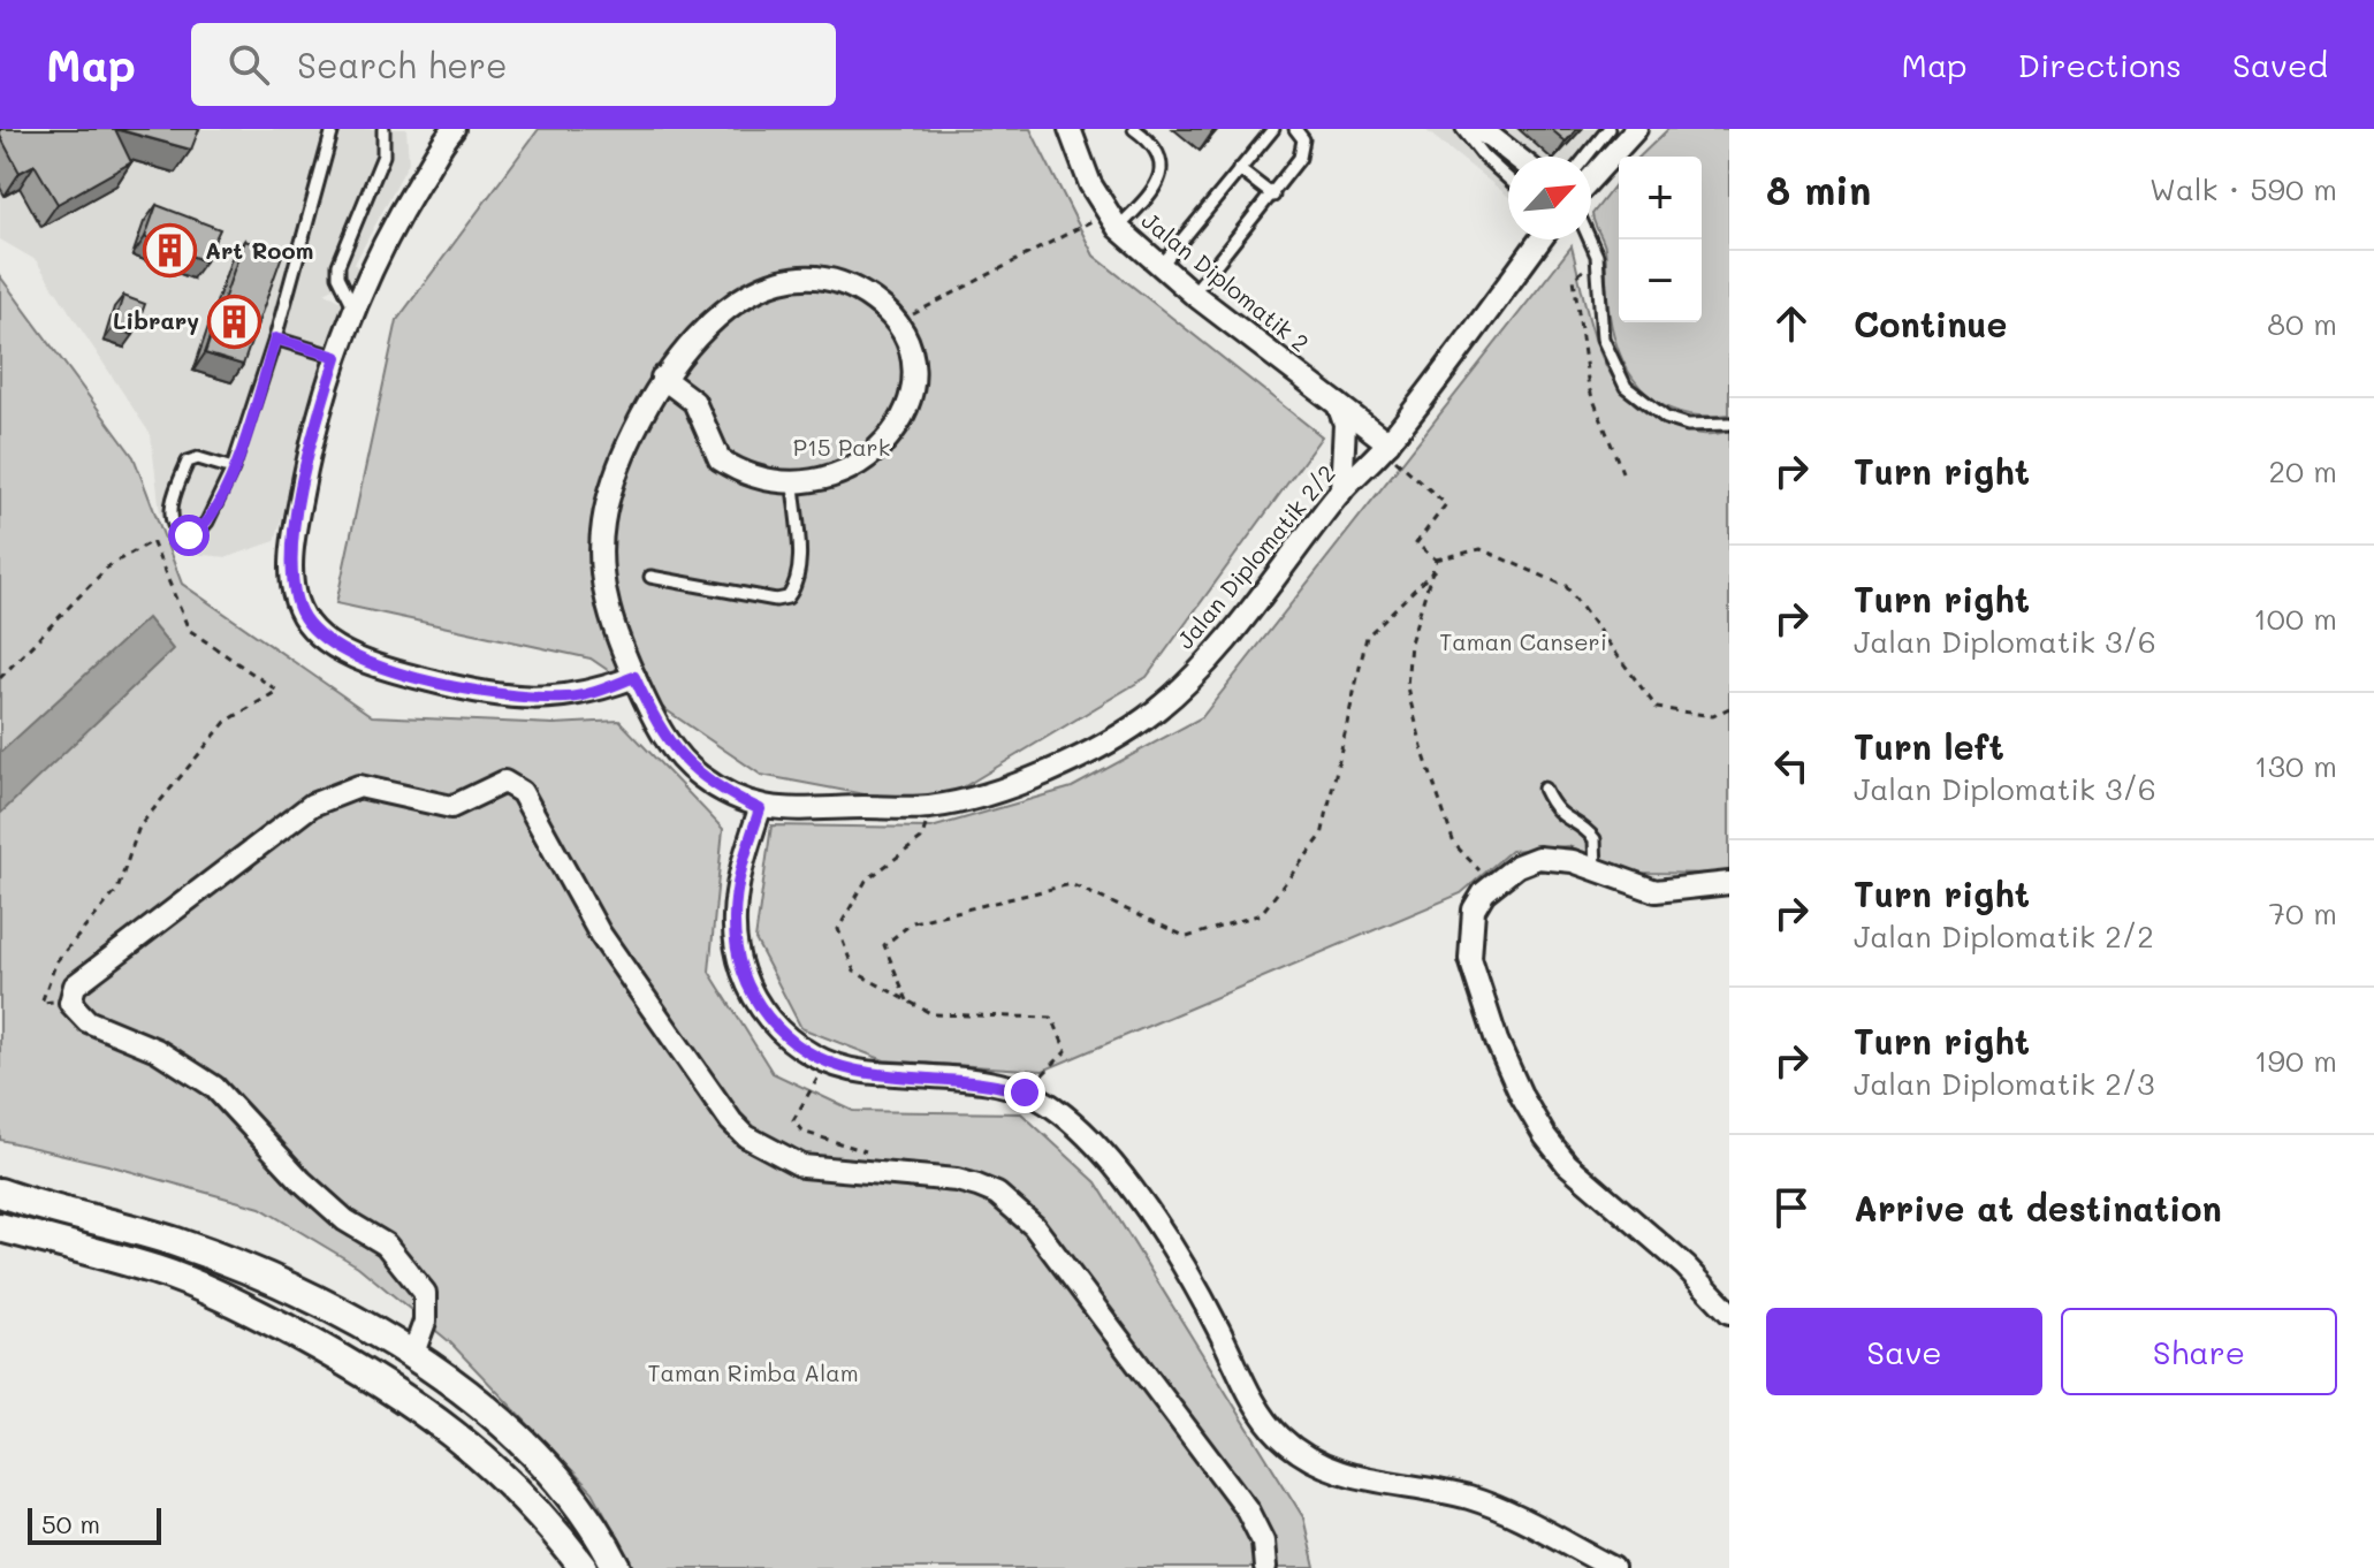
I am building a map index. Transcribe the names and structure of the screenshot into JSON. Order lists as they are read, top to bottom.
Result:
{
  "streets": {
    "street": ["Jalan Diplomatik 2", "Jalan Diplomatik 2/2"]
  },
  "crossings": [
    ["Jalan Diplomatik 2", "Jalan Diplomatik 2/2"]
  ],
  "parks": ["P15 Park", "Taman Canseri", "Taman Rimba Alam"],
  "places": {
    "building": ["Art Room", "Library"]
  },
  "scale_bar": "50 m",
  "north": "top right",
  "page": {
    "header": "Map",
    "search": "Search here",
    "nav": ["Map", "Directions", "Saved"],
    "heading": ["8 min", "Walk · 590 m"],
    "map_buttons": ["+", "−"],
    "list": [
      ["Continue", "80 m"],
      ["Turn right", "20 m"],
      ["Turn right", "Jalan Diplomatik 3/6", "100 m"],
      ["Turn left", "Jalan Diplomatik 3/6", "130 m"],
      ["Turn right", "Jalan Diplomatik 2/2", "70 m"],
      ["Turn right", "Jalan Diplomatik 2/3", "190 m"],
      "Arrive at destination"
    ],
    "buttons": ["Save", "Share"],
    "scale": "50 m"
  }
}
